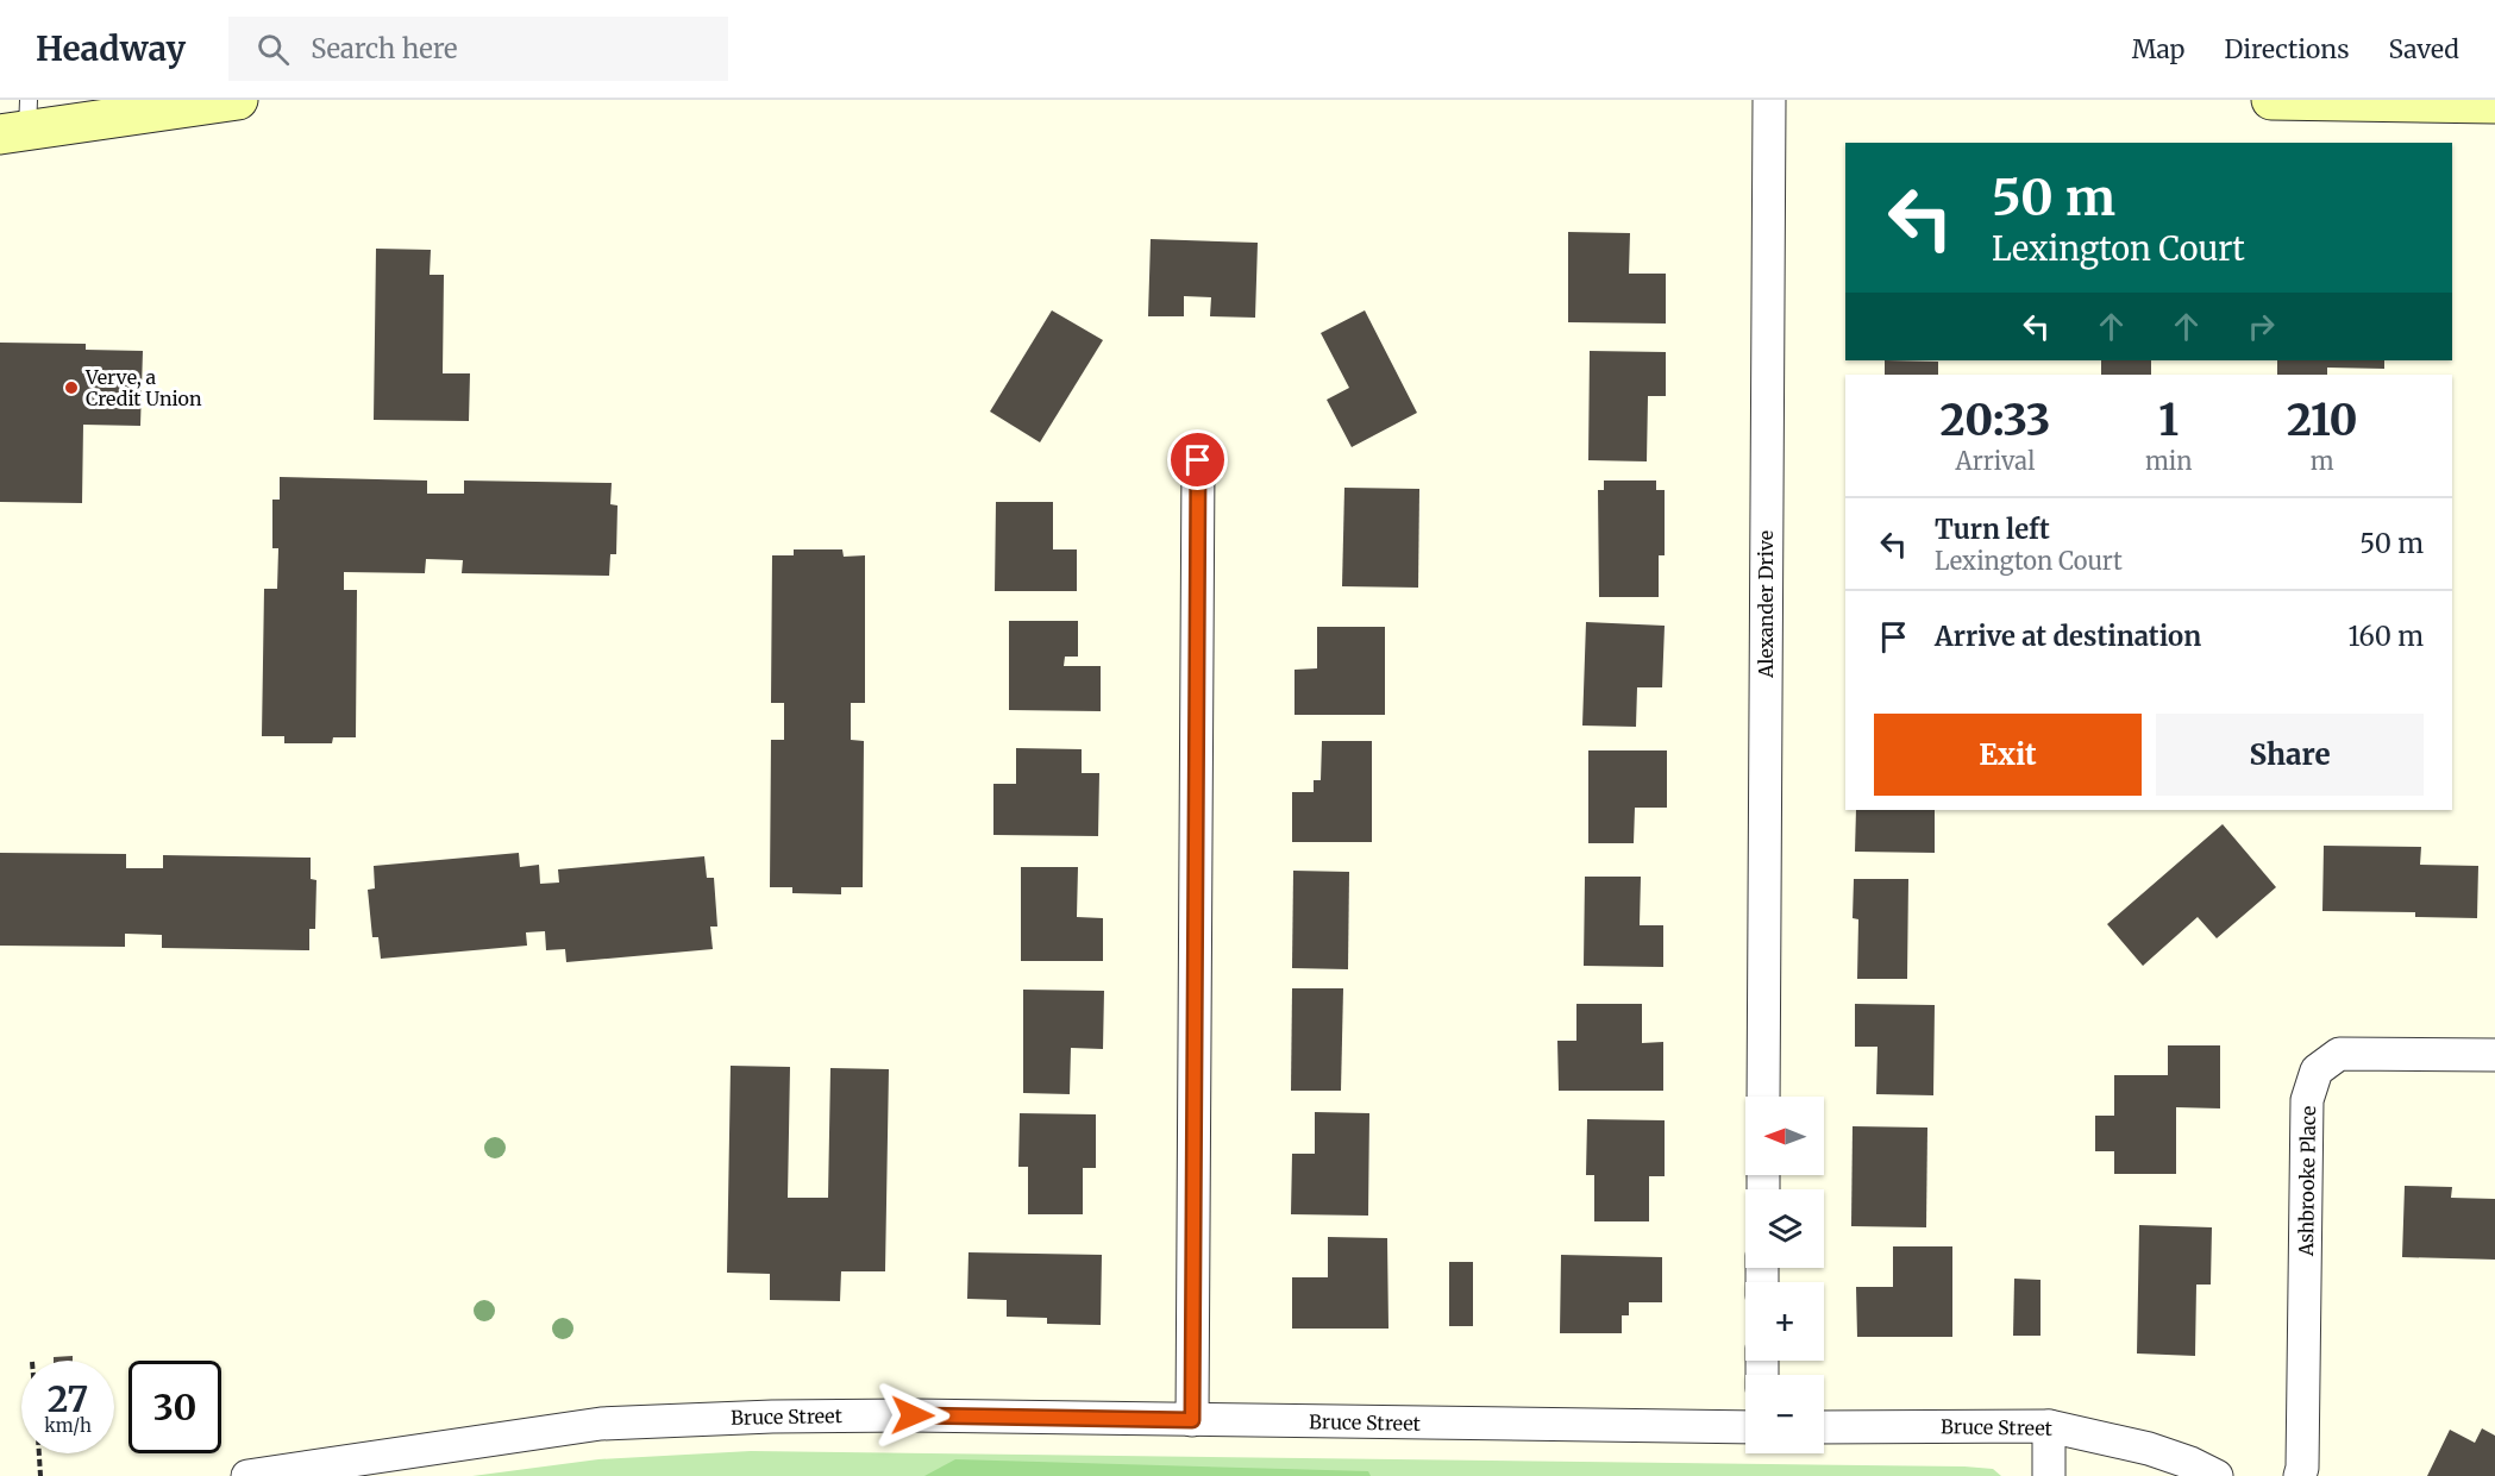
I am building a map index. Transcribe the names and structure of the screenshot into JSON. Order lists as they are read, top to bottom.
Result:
{
  "streets": {
    "street": ["Alexander Drive", "Ashbrooke Place", "Bruce Street"]
  },
  "places": ["Verve, a Credit Union"],
  "north": "left",
  "page": {
    "header": "Headway",
    "search": "Search here",
    "nav": ["Map", "Directions", "Saved"],
    "turn": ["50 m", "Lexington Court"],
    "eta": [
      "20:33",
      "Arrival",
      "1",
      "min",
      "210",
      "m"
    ],
    "list": [
      {
        "name": "Turn left",
        "note": "Lexington Court",
        "value": "50 m"
      },
      {
        "name": "Arrive at destination",
        "value": "160 m"
      }
    ],
    "buttons": ["Exit", "Share"],
    "map_buttons": ["+", "−"],
    "speed": "27 km/h",
    "limit": "30"
  }
}
